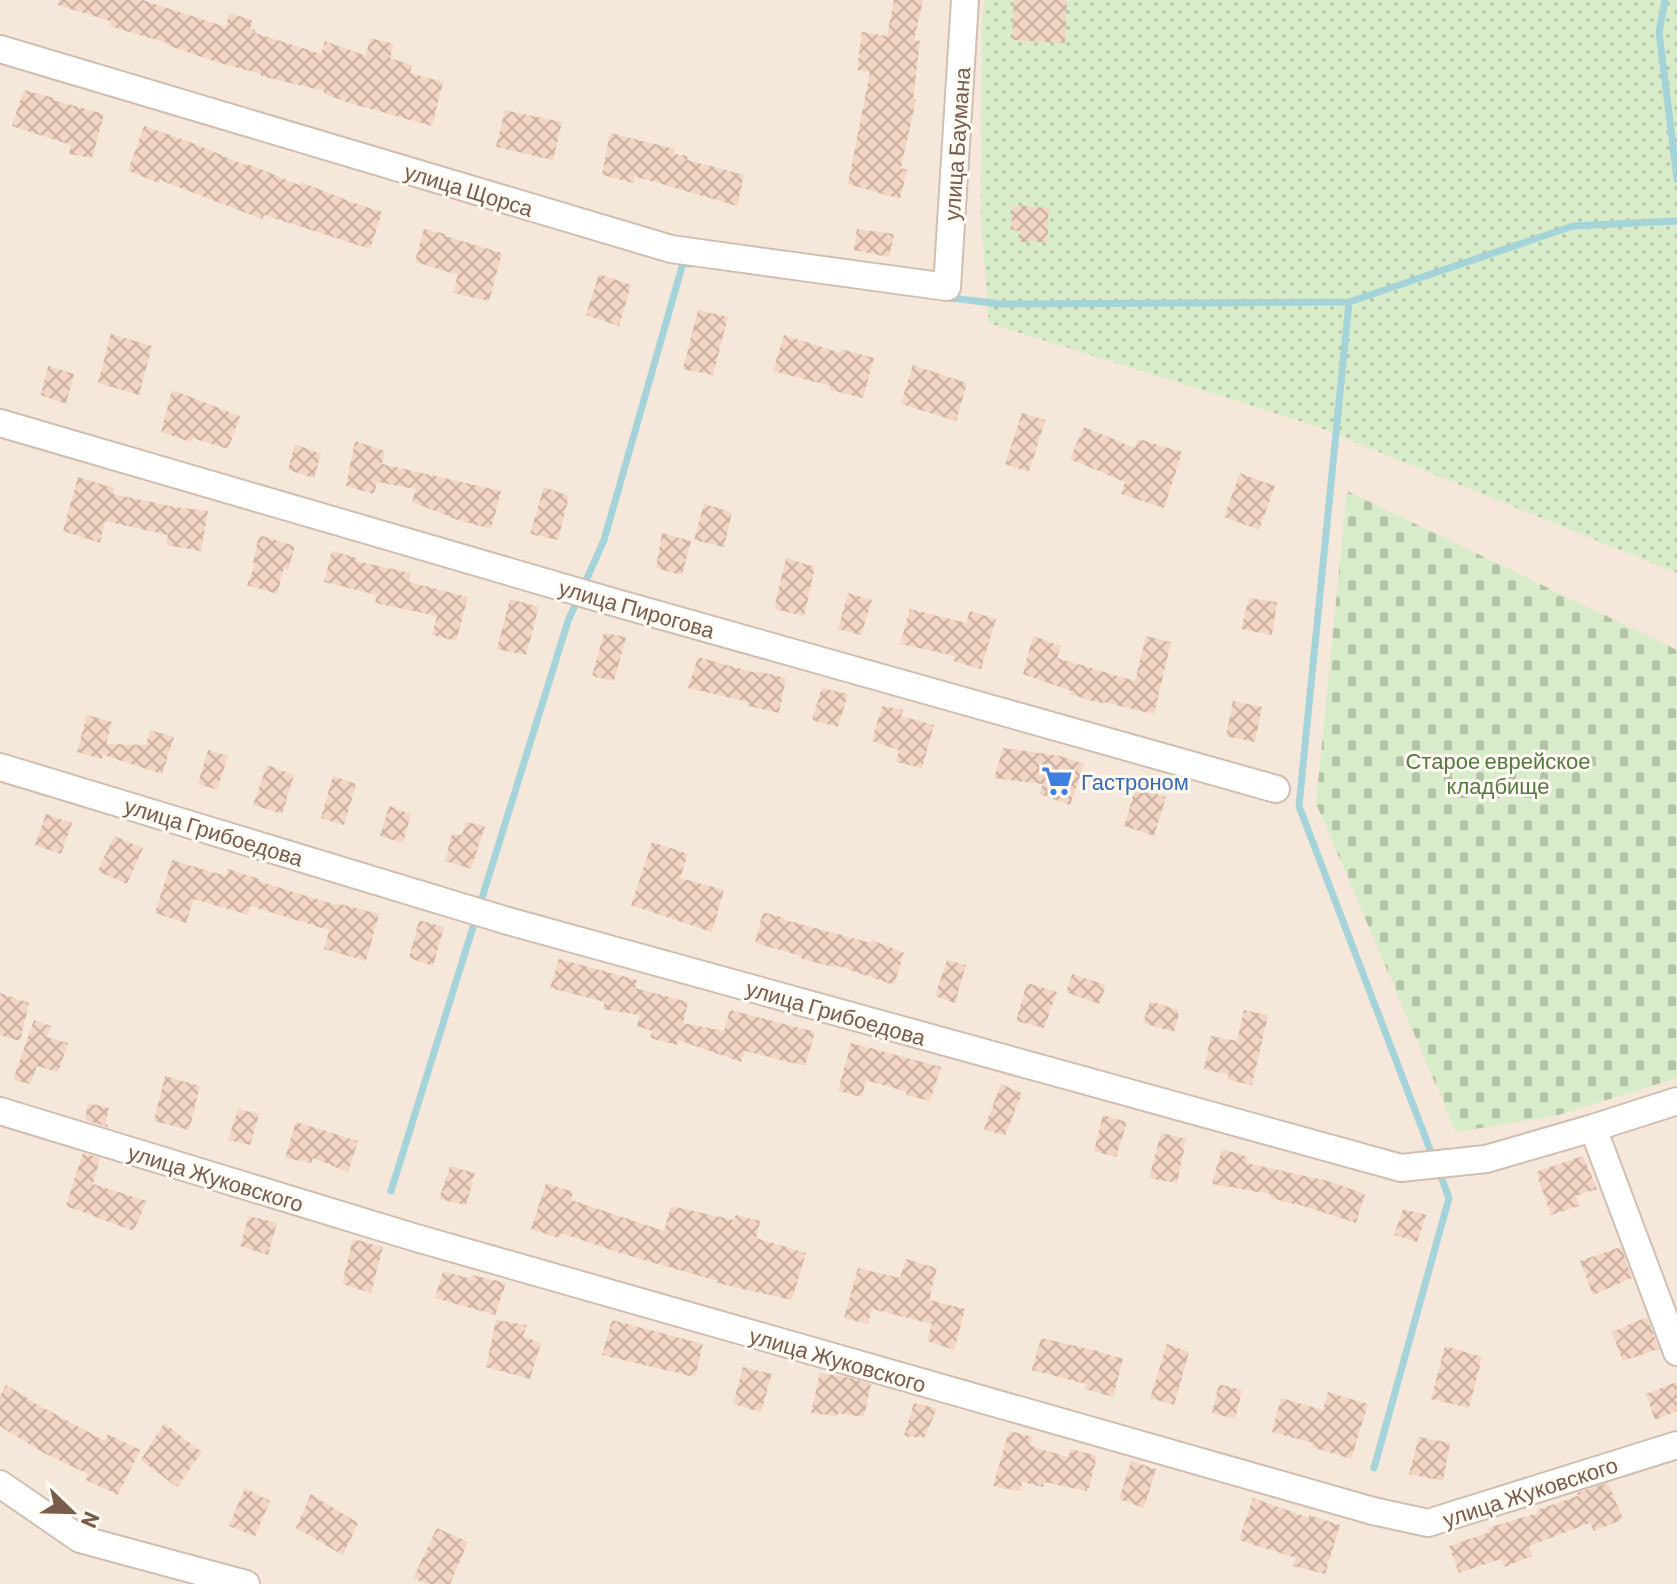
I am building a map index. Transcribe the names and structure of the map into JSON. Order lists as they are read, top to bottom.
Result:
{
  "streets": {
    "street": [
      "улица Баумана",
      "улица Щорса",
      "улица Пирогова",
      "улица Грибоедова",
      "улица Жуковского"
    ]
  },
  "crossings": [
    ["улица Баумана", "улица Щорса"]
  ],
  "parks": ["Старое еврейское кладбище"],
  "places": {
    "supermarket": ["Гастроном"]
  },
  "north": "bottom right"
}
